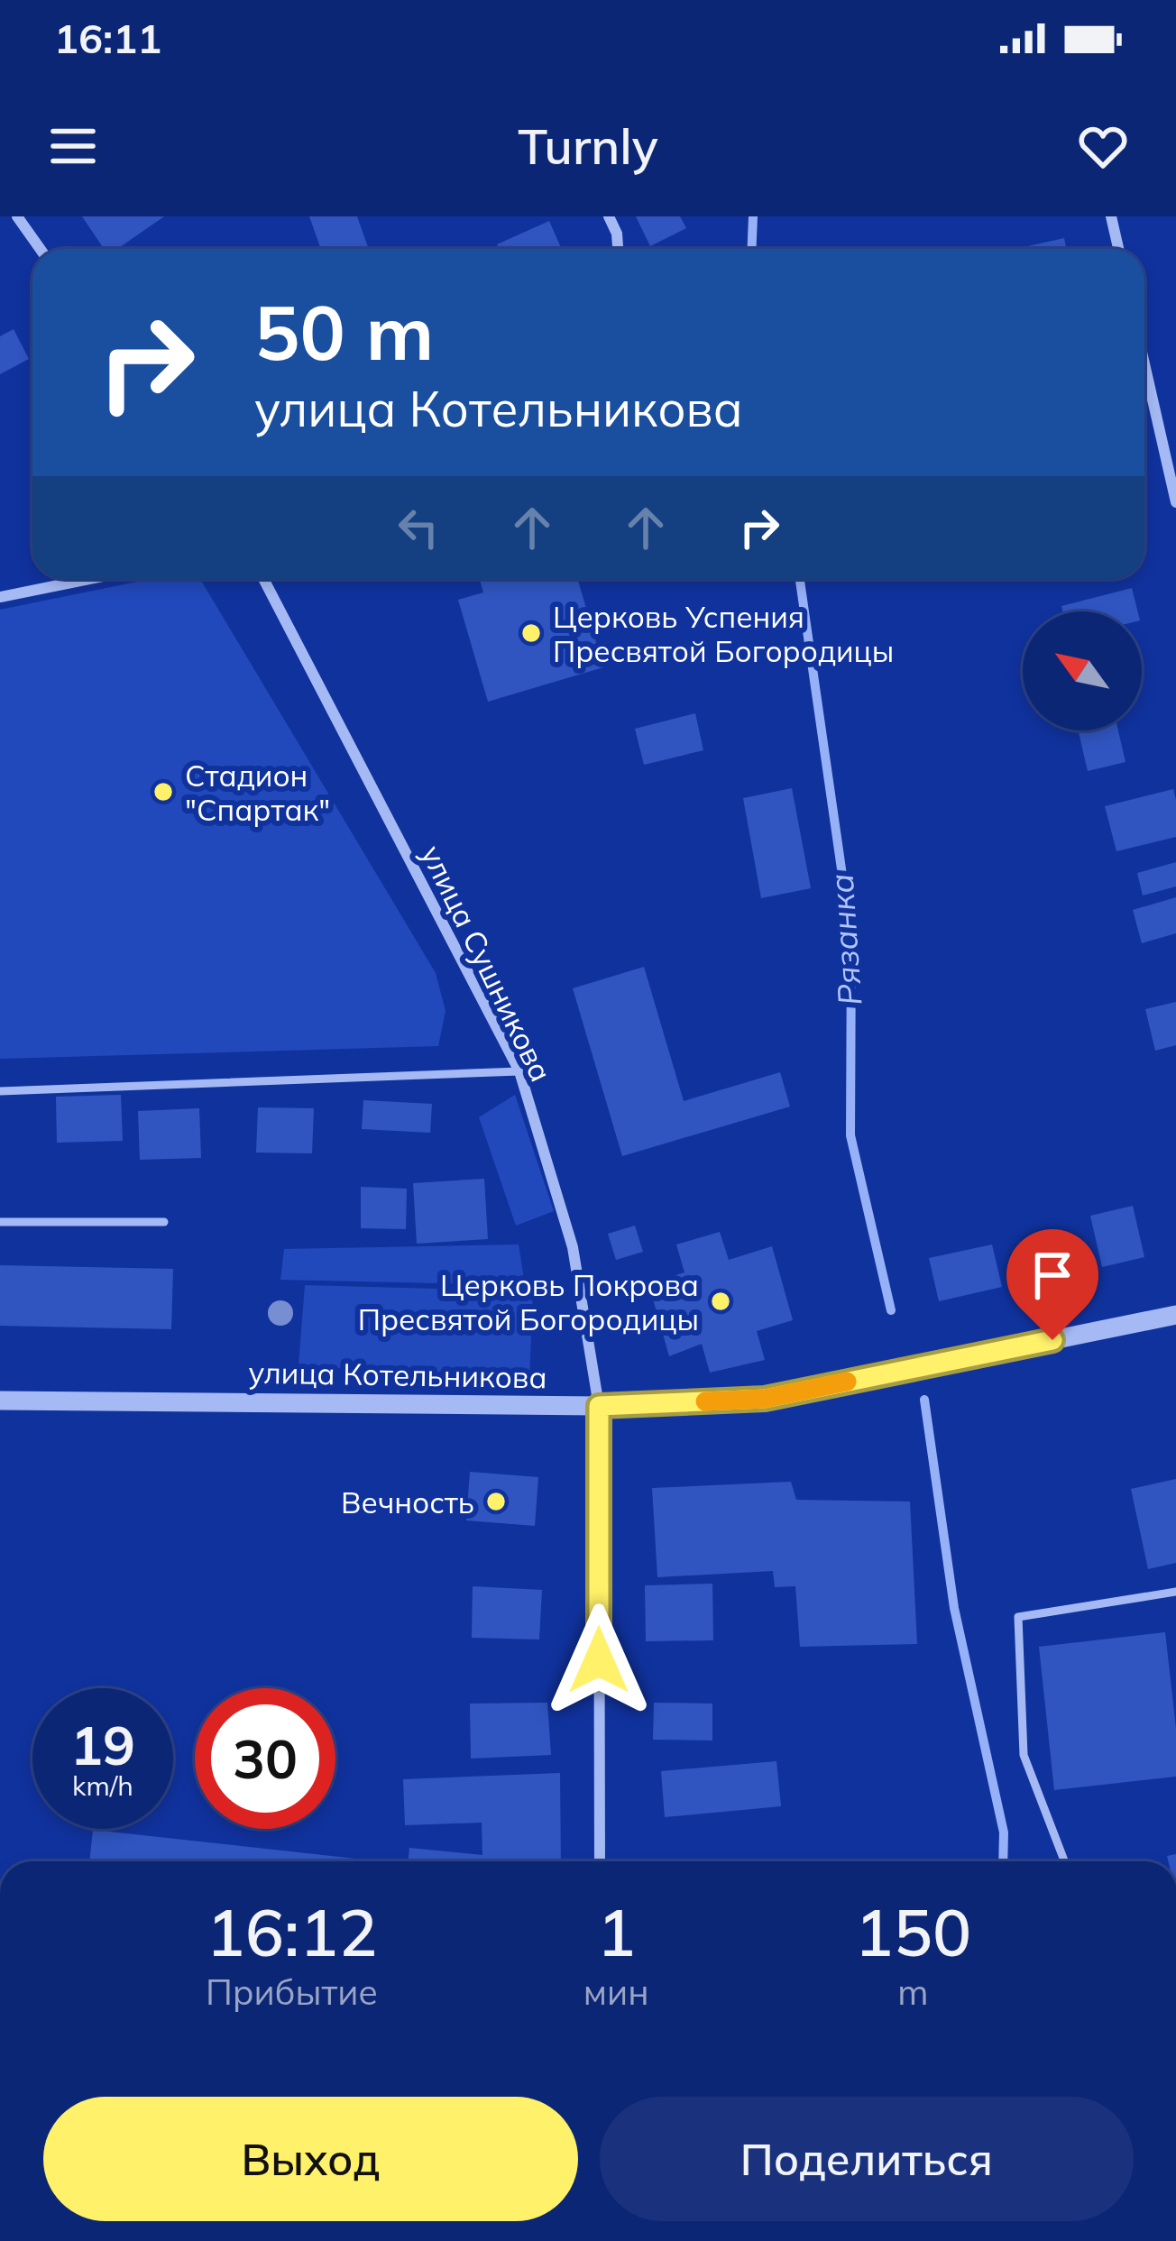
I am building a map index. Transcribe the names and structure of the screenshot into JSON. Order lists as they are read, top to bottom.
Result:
{
  "streets": {
    "street": ["улица Сушникова", "улица Котельникова"]
  },
  "crossings": [
    ["улица Сушникова", "улица Котельникова"]
  ],
  "water": ["Рязанка"],
  "places": [
    "Церковь Успения Пресвятой Богородицы",
    "Стадион \"Спартак\"",
    "Церковь Покрова Пресвятой Богородицы",
    "Вечность"
  ],
  "north": "top left",
  "page": {
    "status": "16:11",
    "header": "Turnly",
    "turn": ["50 m", "улица Котельникова"],
    "speed": "19 km/h",
    "limit": "30",
    "eta": [
      "16:12",
      "Прибытие",
      "1",
      "мин",
      "150",
      "m"
    ],
    "buttons": ["Выход", "Поделиться"]
  }
}
